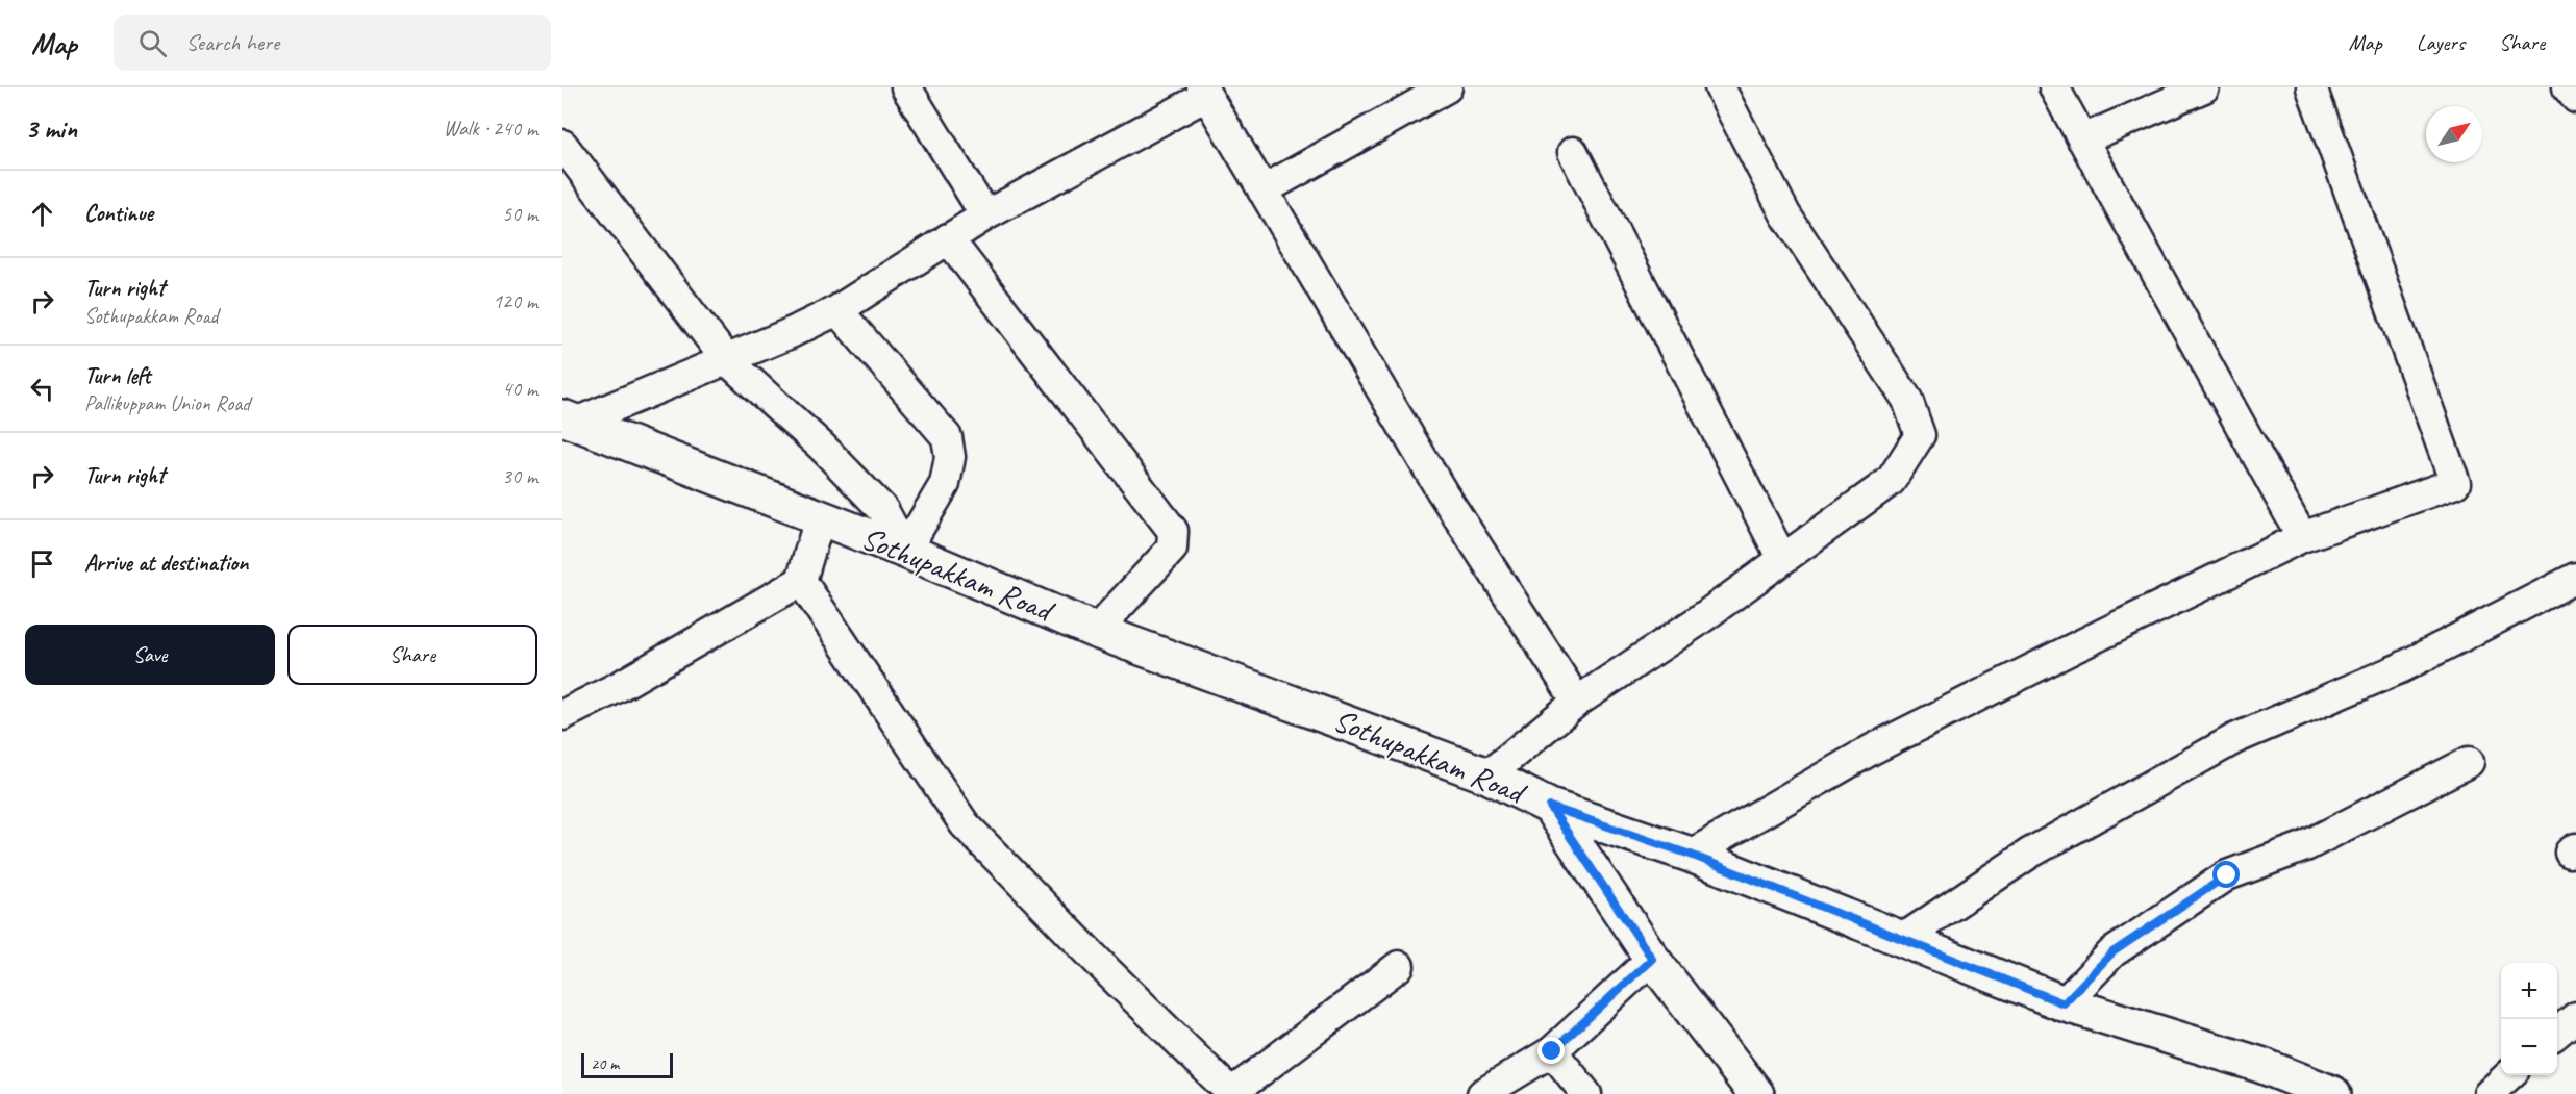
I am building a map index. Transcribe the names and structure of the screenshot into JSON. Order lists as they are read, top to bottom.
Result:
{
  "streets": {
    "street": ["Sothupakkam Road"]
  },
  "scale_bar": "20 m",
  "north": "top right",
  "page": {
    "header": "Map",
    "search": "Search here",
    "nav": ["Map", "Layers", "Share"],
    "heading": ["3 min", "Walk · 240 m"],
    "list": [
      ["Continue", "50 m"],
      ["Turn right", "Sothupakkam Road", "120 m"],
      ["Turn left", "Pallikuppam Union Road", "40 m"],
      ["Turn right", "30 m"],
      "Arrive at destination"
    ],
    "buttons": ["Save", "Share"],
    "map_buttons": ["+", "−"],
    "scale": "20 m"
  }
}
